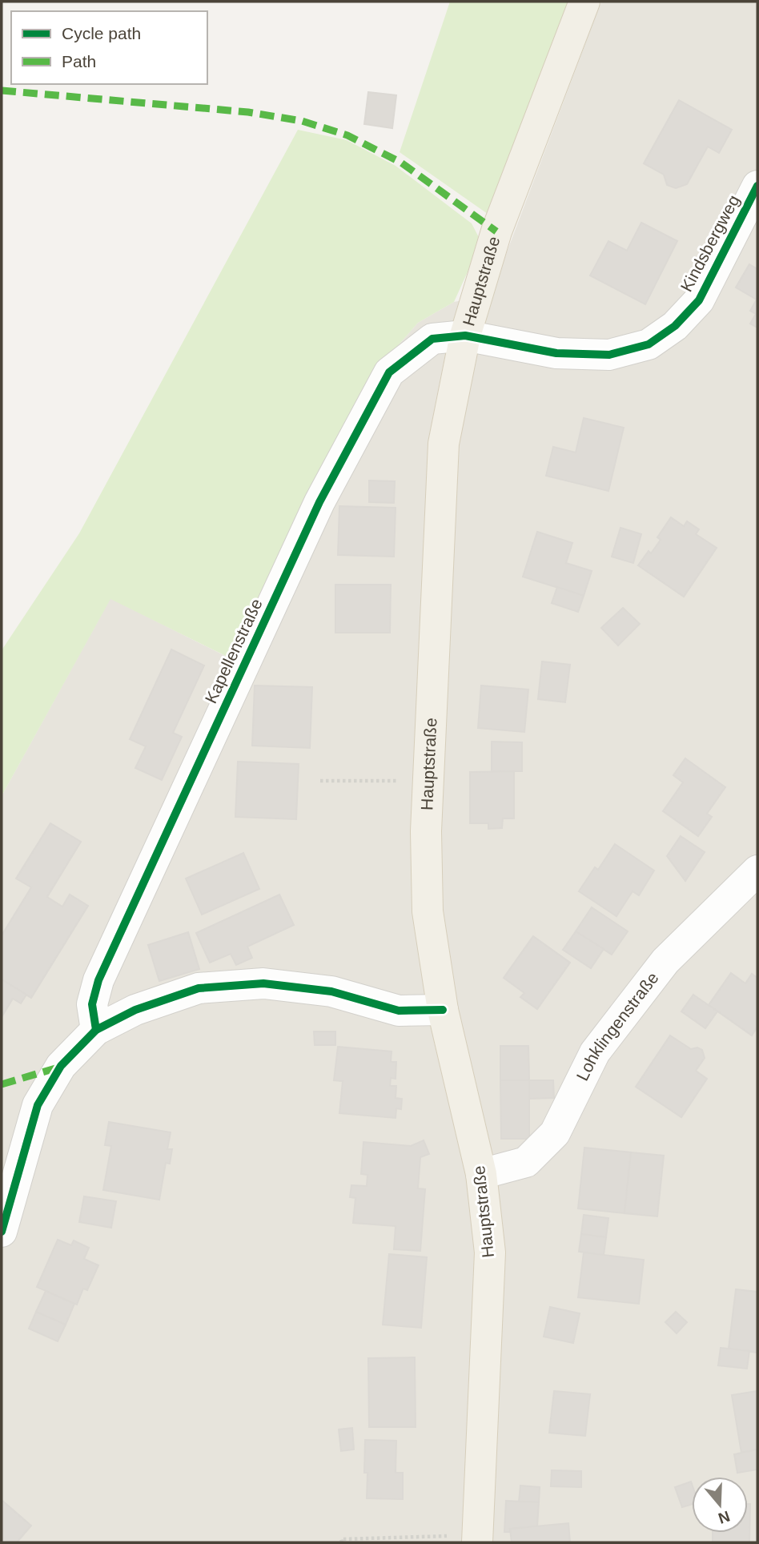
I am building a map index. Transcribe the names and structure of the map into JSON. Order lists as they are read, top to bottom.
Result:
{
  "streets": {
    "main road": ["Hauptstraße"],
    "street": ["Kindsbergweg", "Kapellenstraße", "Lohklingenstraße"]
  },
  "crossings": [
    ["Kindsbergweg", "Hauptstraße"],
    ["Kindsbergweg", "Kapellenstraße"],
    ["Hauptstraße", "Kapellenstraße"],
    ["Hauptstraße", "Lohklingenstraße"]
  ],
  "legend": ["Cycle path", "Path"],
  "north": "bottom"
}
